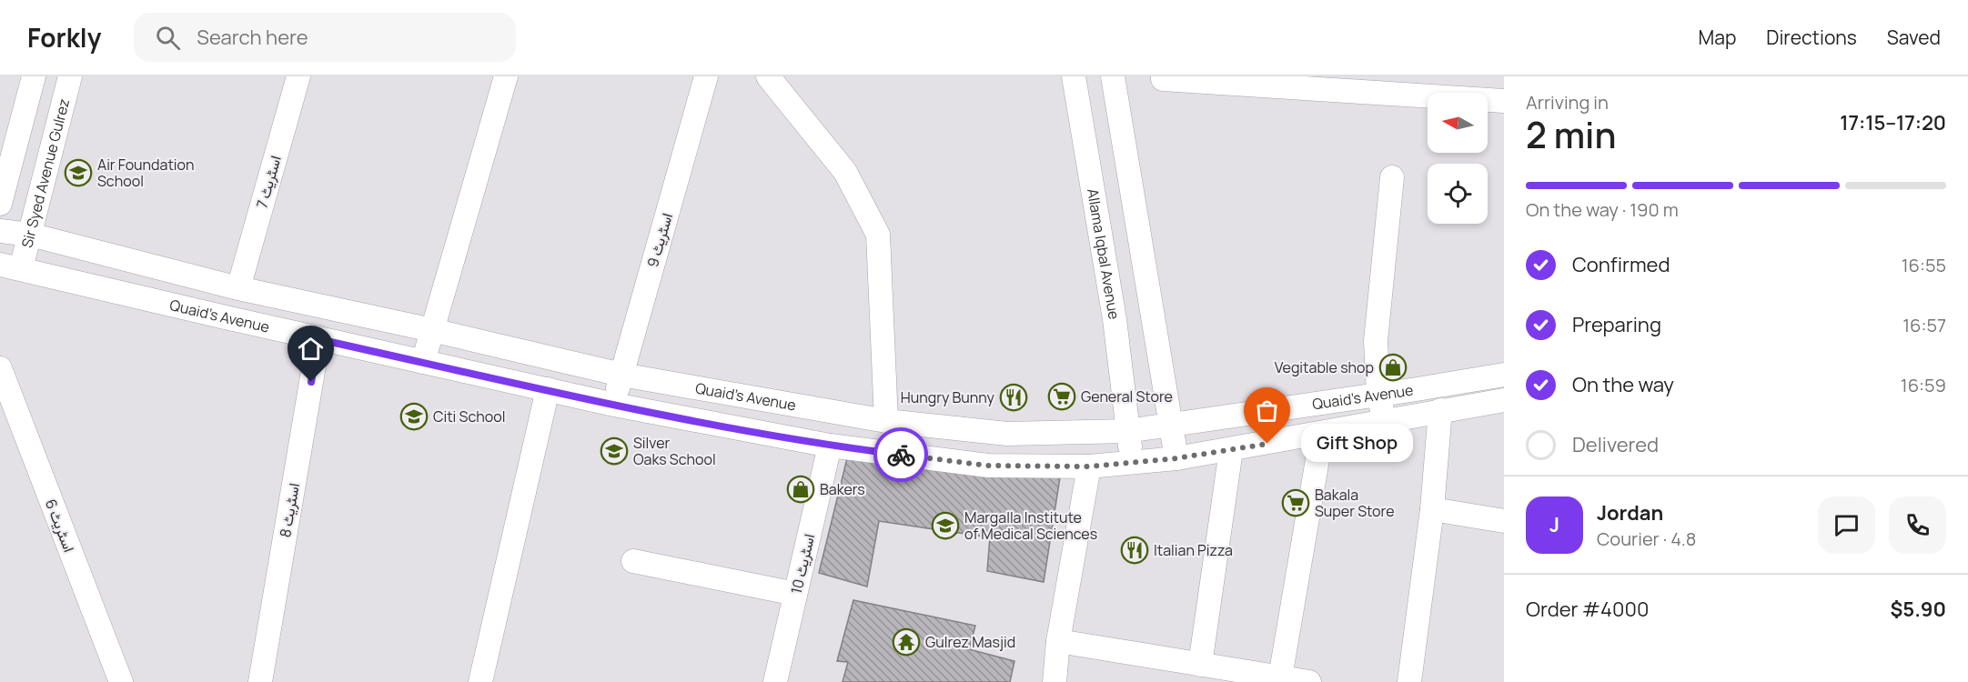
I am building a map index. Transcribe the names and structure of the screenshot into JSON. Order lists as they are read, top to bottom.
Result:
{
  "streets": {
    "street": [
      "Sir Syed Avenue Gulrez",
      "اسٹریٹ 7",
      "اسٹریٹ 9",
      "Allama Iqbal Avenue",
      "Quaid's Avenue",
      "اسٹریٹ 8",
      "اسٹریٹ 6",
      "اسٹریٹ 10"
    ]
  },
  "crossings": [
    ["Sir Syed Avenue Gulrez", "Quaid's Avenue"],
    ["اسٹریٹ 7", "Quaid's Avenue"],
    ["اسٹریٹ 9", "Quaid's Avenue"],
    ["Allama Iqbal Avenue", "Quaid's Avenue"],
    ["Quaid's Avenue", "اسٹریٹ 8"],
    ["Quaid's Avenue", "اسٹریٹ 10"]
  ],
  "places": {
    "school or university": [
      "Air Foundation School",
      "Citi School",
      "Silver Oaks School",
      "Margalla Institute of Medical Sciences"
    ],
    "shop": ["Vegitable shop", "Bakers"],
    "supermarket": ["General Store", "Bakala Super Store"],
    "restaurant": ["Hungry Bunny", "Italian Pizza"],
    "other": ["Gift Shop"],
    "temple": ["Gulrez Masjid"]
  },
  "north": "left",
  "page": {
    "header": "Forkly",
    "search": "Search here",
    "nav": ["Map", "Directions", "Saved"],
    "heading": ["2 min", "Arriving in", "17:15–17:20"],
    "panel": [
      "Jordan",
      "Courier · 4.8",
      "Order #4000",
      "$5.90"
    ],
    "bar": "On the way · 190 m",
    "list": [
      ["Confirmed", "16:55"],
      ["Preparing", "16:57"],
      ["On the way", "16:59"],
      "Delivered"
    ],
    "bubble": "Gift Shop",
    "round": "J"
  }
}
